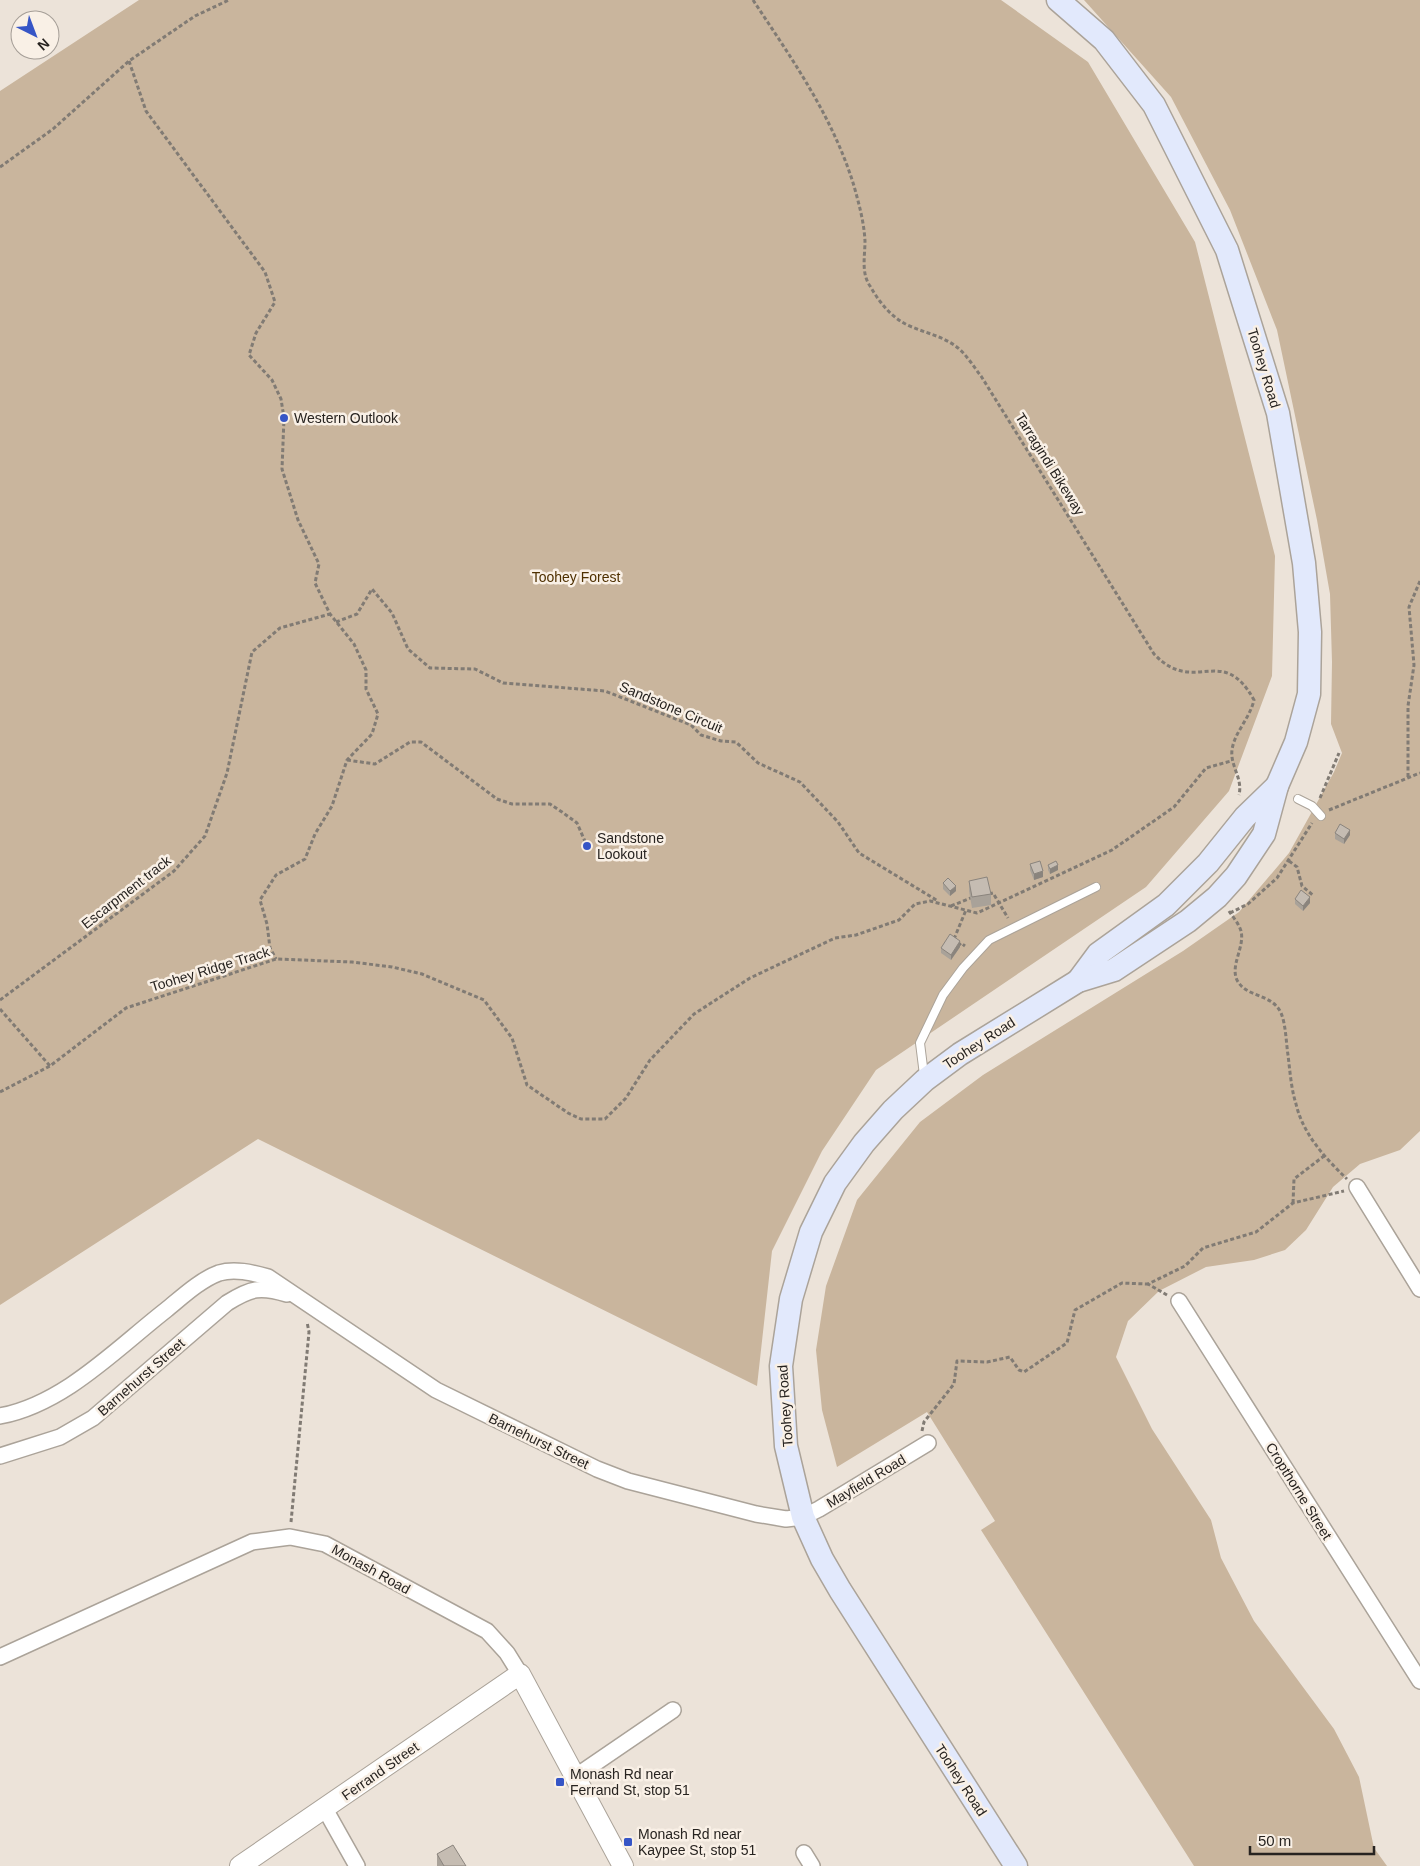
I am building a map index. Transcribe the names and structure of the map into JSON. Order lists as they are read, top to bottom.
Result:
{
  "streets": {
    "main road": ["Toohey Road"],
    "street": [
      "Barnehurst Street",
      "Mayfield Road",
      "Cropthorne Street",
      "Monash Road",
      "Ferrand Street"
    ],
    "path": [
      "Tarragindi Bikeway",
      "Sandstone Circuit",
      "Escarpment track",
      "Toohey Ridge Track"
    ]
  },
  "crossings": [
    ["Toohey Road", "Barnehurst Street"],
    ["Toohey Road", "Mayfield Road"],
    ["Tarragindi Bikeway", "Toohey Ridge Track"],
    ["Sandstone Circuit", "Toohey Ridge Track"],
    ["Barnehurst Street", "Mayfield Road"],
    ["Monash Road", "Ferrand Street"]
  ],
  "parks": ["Toohey Forest"],
  "places": {
    "other": ["Western Outlook", "Sandstone Lookout"],
    "transit": ["Monash Rd near Ferrand St, stop 51", "Monash Rd near Kaypee St, stop 51"]
  },
  "scale_bar": "50 m",
  "north": "bottom right"
}
